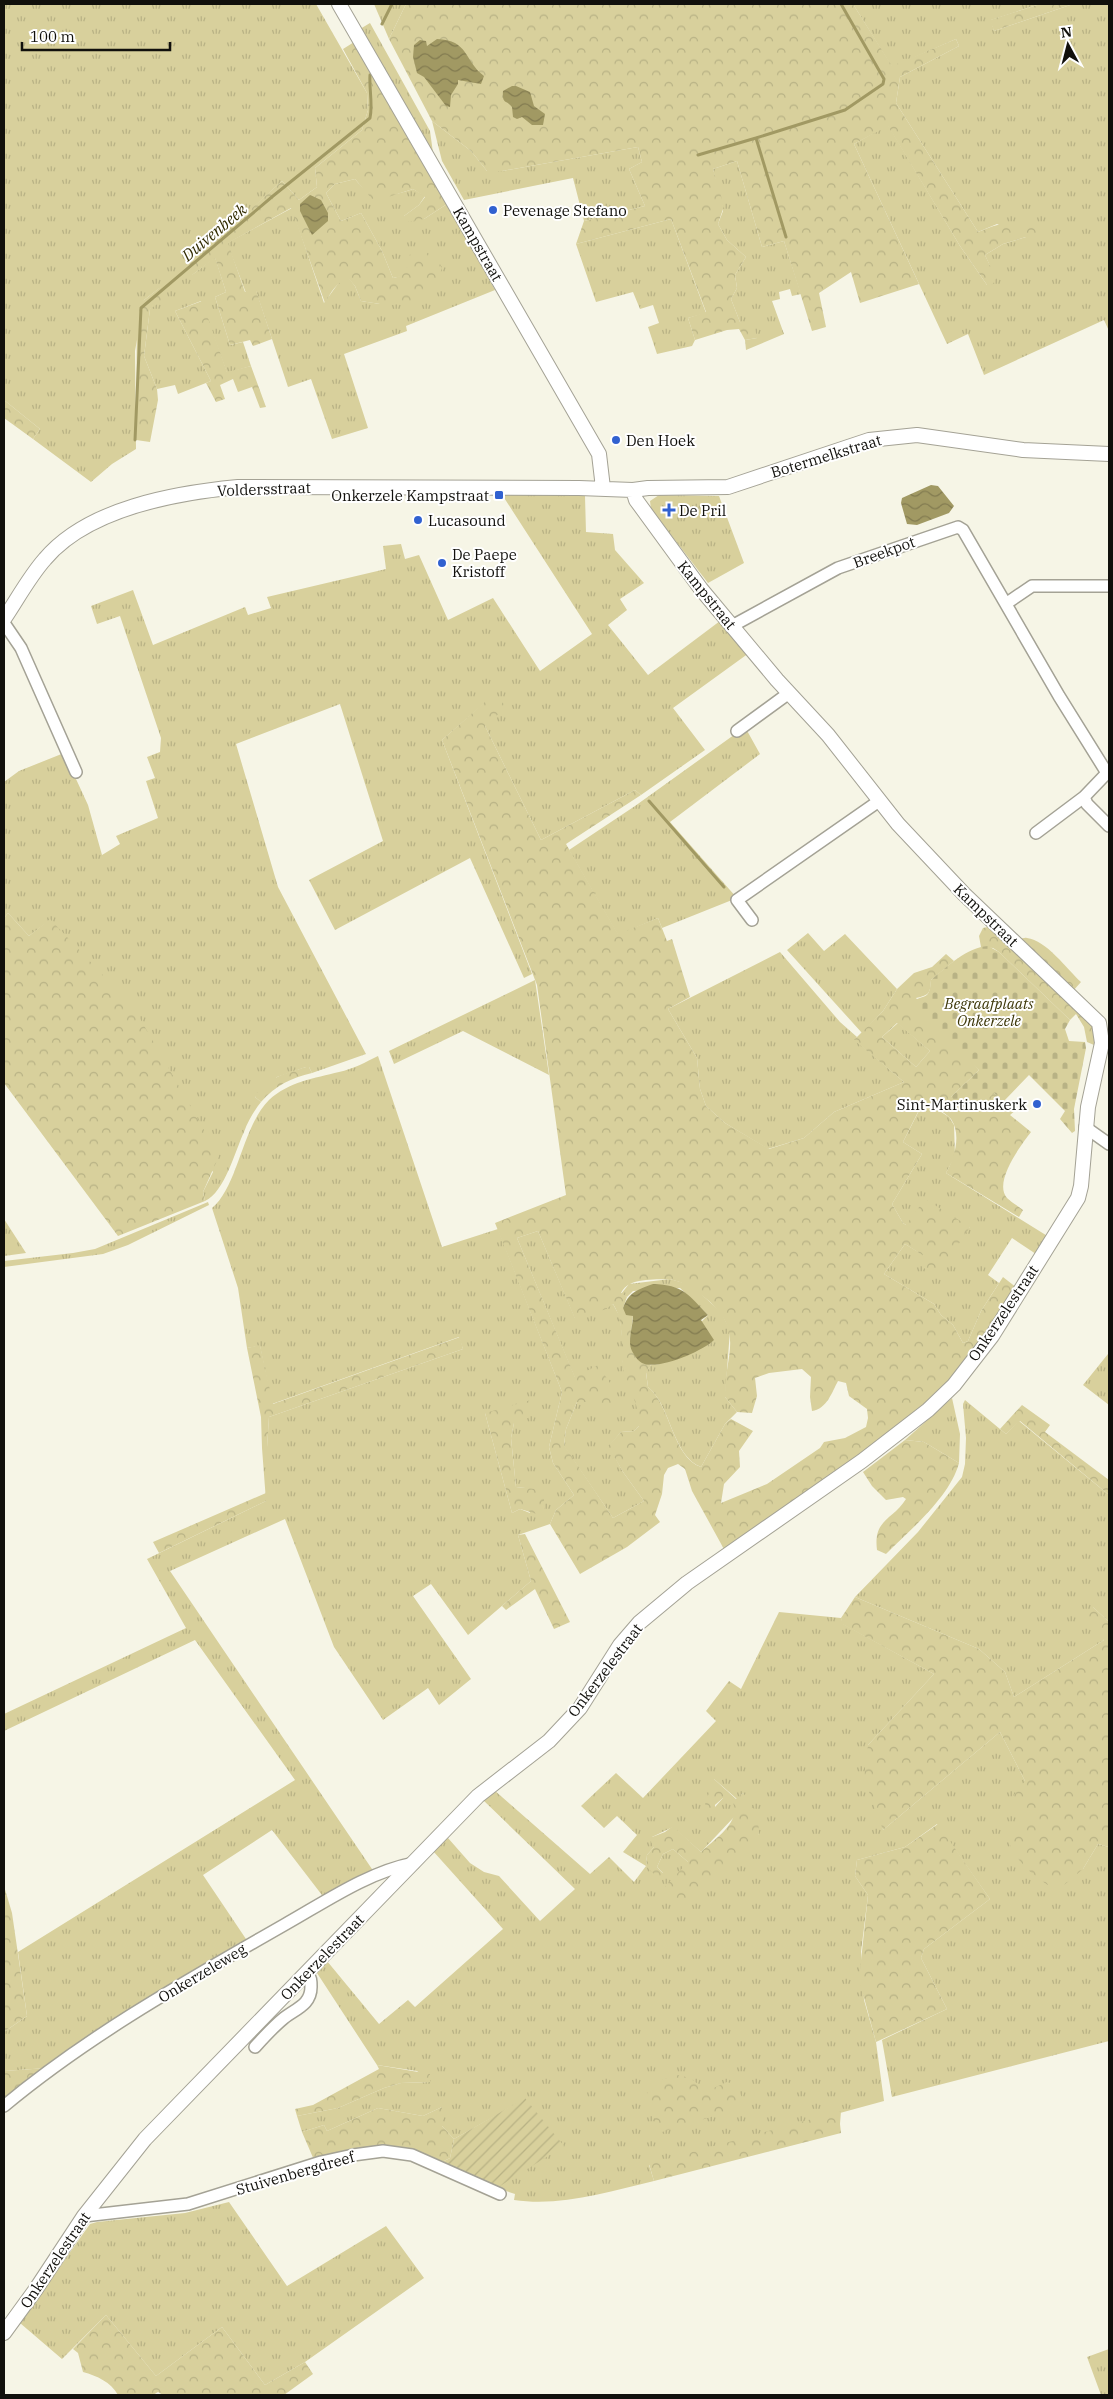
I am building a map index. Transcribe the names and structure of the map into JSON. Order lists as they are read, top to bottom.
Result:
{
  "streets": {
    "street": [
      "Kampstraat",
      "Botermelkstraat",
      "Voldersstraat",
      "Breekpot",
      "Onkerzelestraat",
      "Onkerzeleweg",
      "Stuivenbergdreef"
    ]
  },
  "crossings": [
    ["Kampstraat", "Botermelkstraat"],
    ["Kampstraat", "Voldersstraat"],
    ["Kampstraat", "Breekpot"],
    ["Kampstraat", "Onkerzelestraat"],
    ["Botermelkstraat", "Voldersstraat"],
    ["Onkerzelestraat", "Onkerzeleweg"],
    ["Onkerzelestraat", "Stuivenbergdreef"]
  ],
  "water": ["Duivenbeek"],
  "parks": ["Begraafplaats Onkerzele"],
  "places": {
    "other": [
      "Pevenage Stefano",
      "Den Hoek",
      "Lucasound",
      "De Paepe Kristoff",
      "Sint-Martinuskerk"
    ],
    "transit": ["Onkerzele Kampstraat"],
    "health": ["De Pril"]
  },
  "scale_bar": "100 m",
  "north": "top"
}
